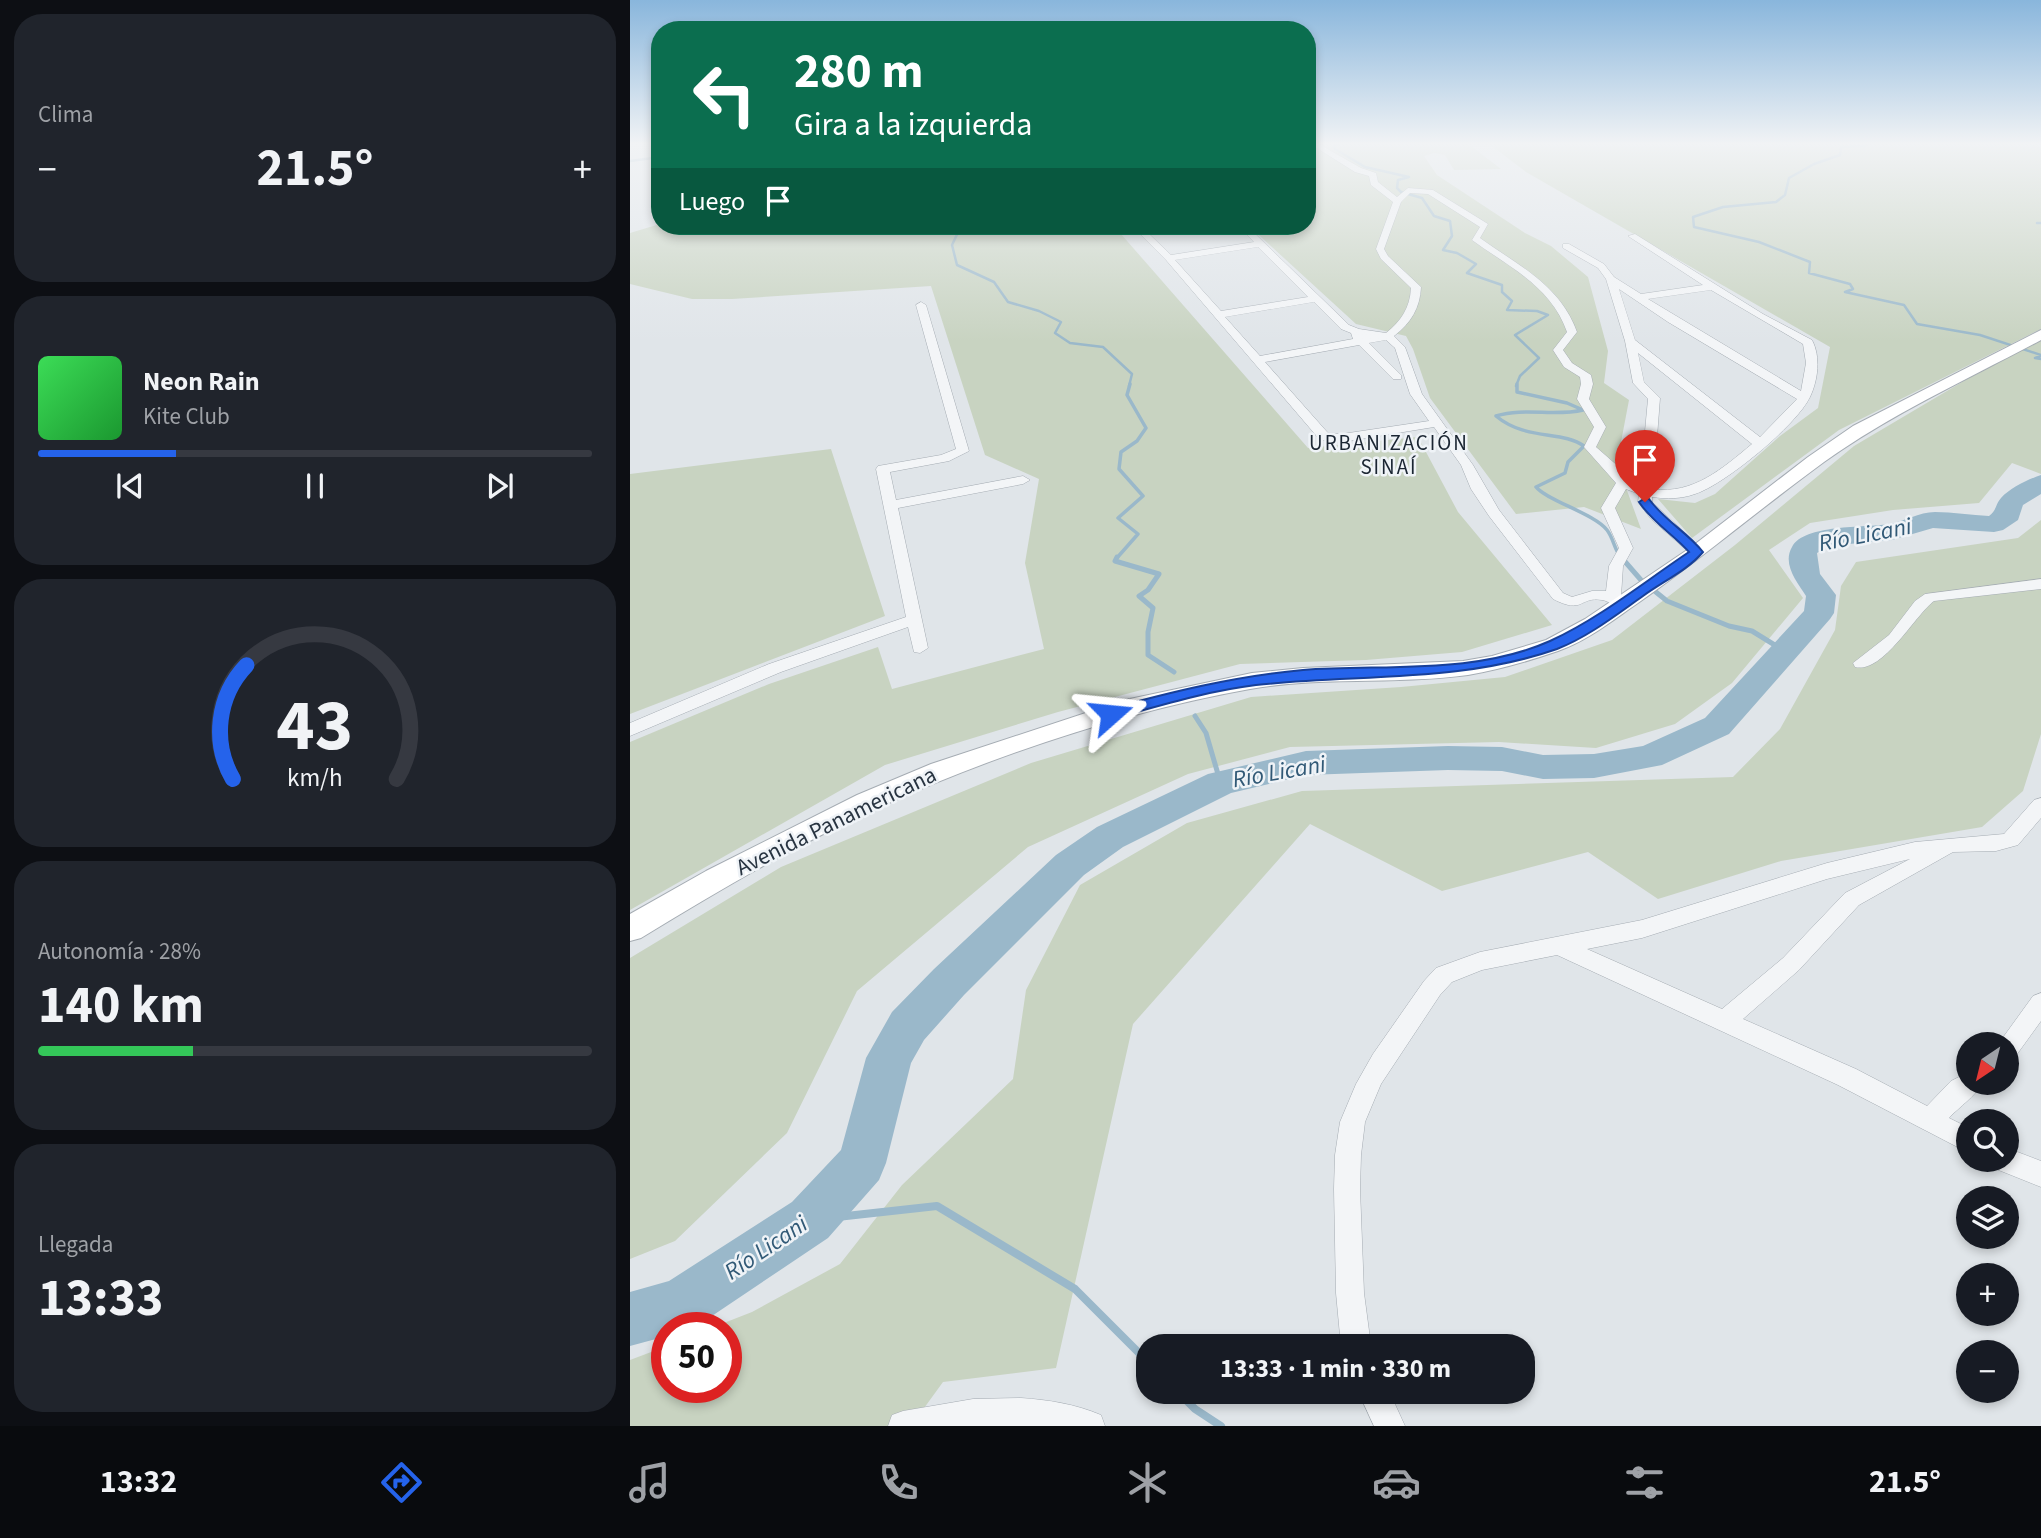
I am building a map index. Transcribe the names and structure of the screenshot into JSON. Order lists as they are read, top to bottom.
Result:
{
  "streets": {
    "main road": ["Avenida Panamericana"]
  },
  "districts": ["URBANIZACIÓN SINAÍ"],
  "water": ["Río Licani"],
  "north": "bottom left",
  "page": {
    "tile": [
      "Clima",
      ["Autonomía · 28%", "140 km"],
      ["Llegada", "13:33"]
    ],
    "turn": ["280 m", "Gira a la izquierda"],
    "heat": ["−", "21.5°", "+"],
    "then": "Luego",
    "song": ["Neon Rain", "Kite Club"],
    "map_buttons": ["+", "−"],
    "limit": "50",
    "trip": "13:33 · 1 min · 330 m",
    "tabs": ["13:32", "21.5°"],
    "gauge": ["43", "km/h"]
  }
}
